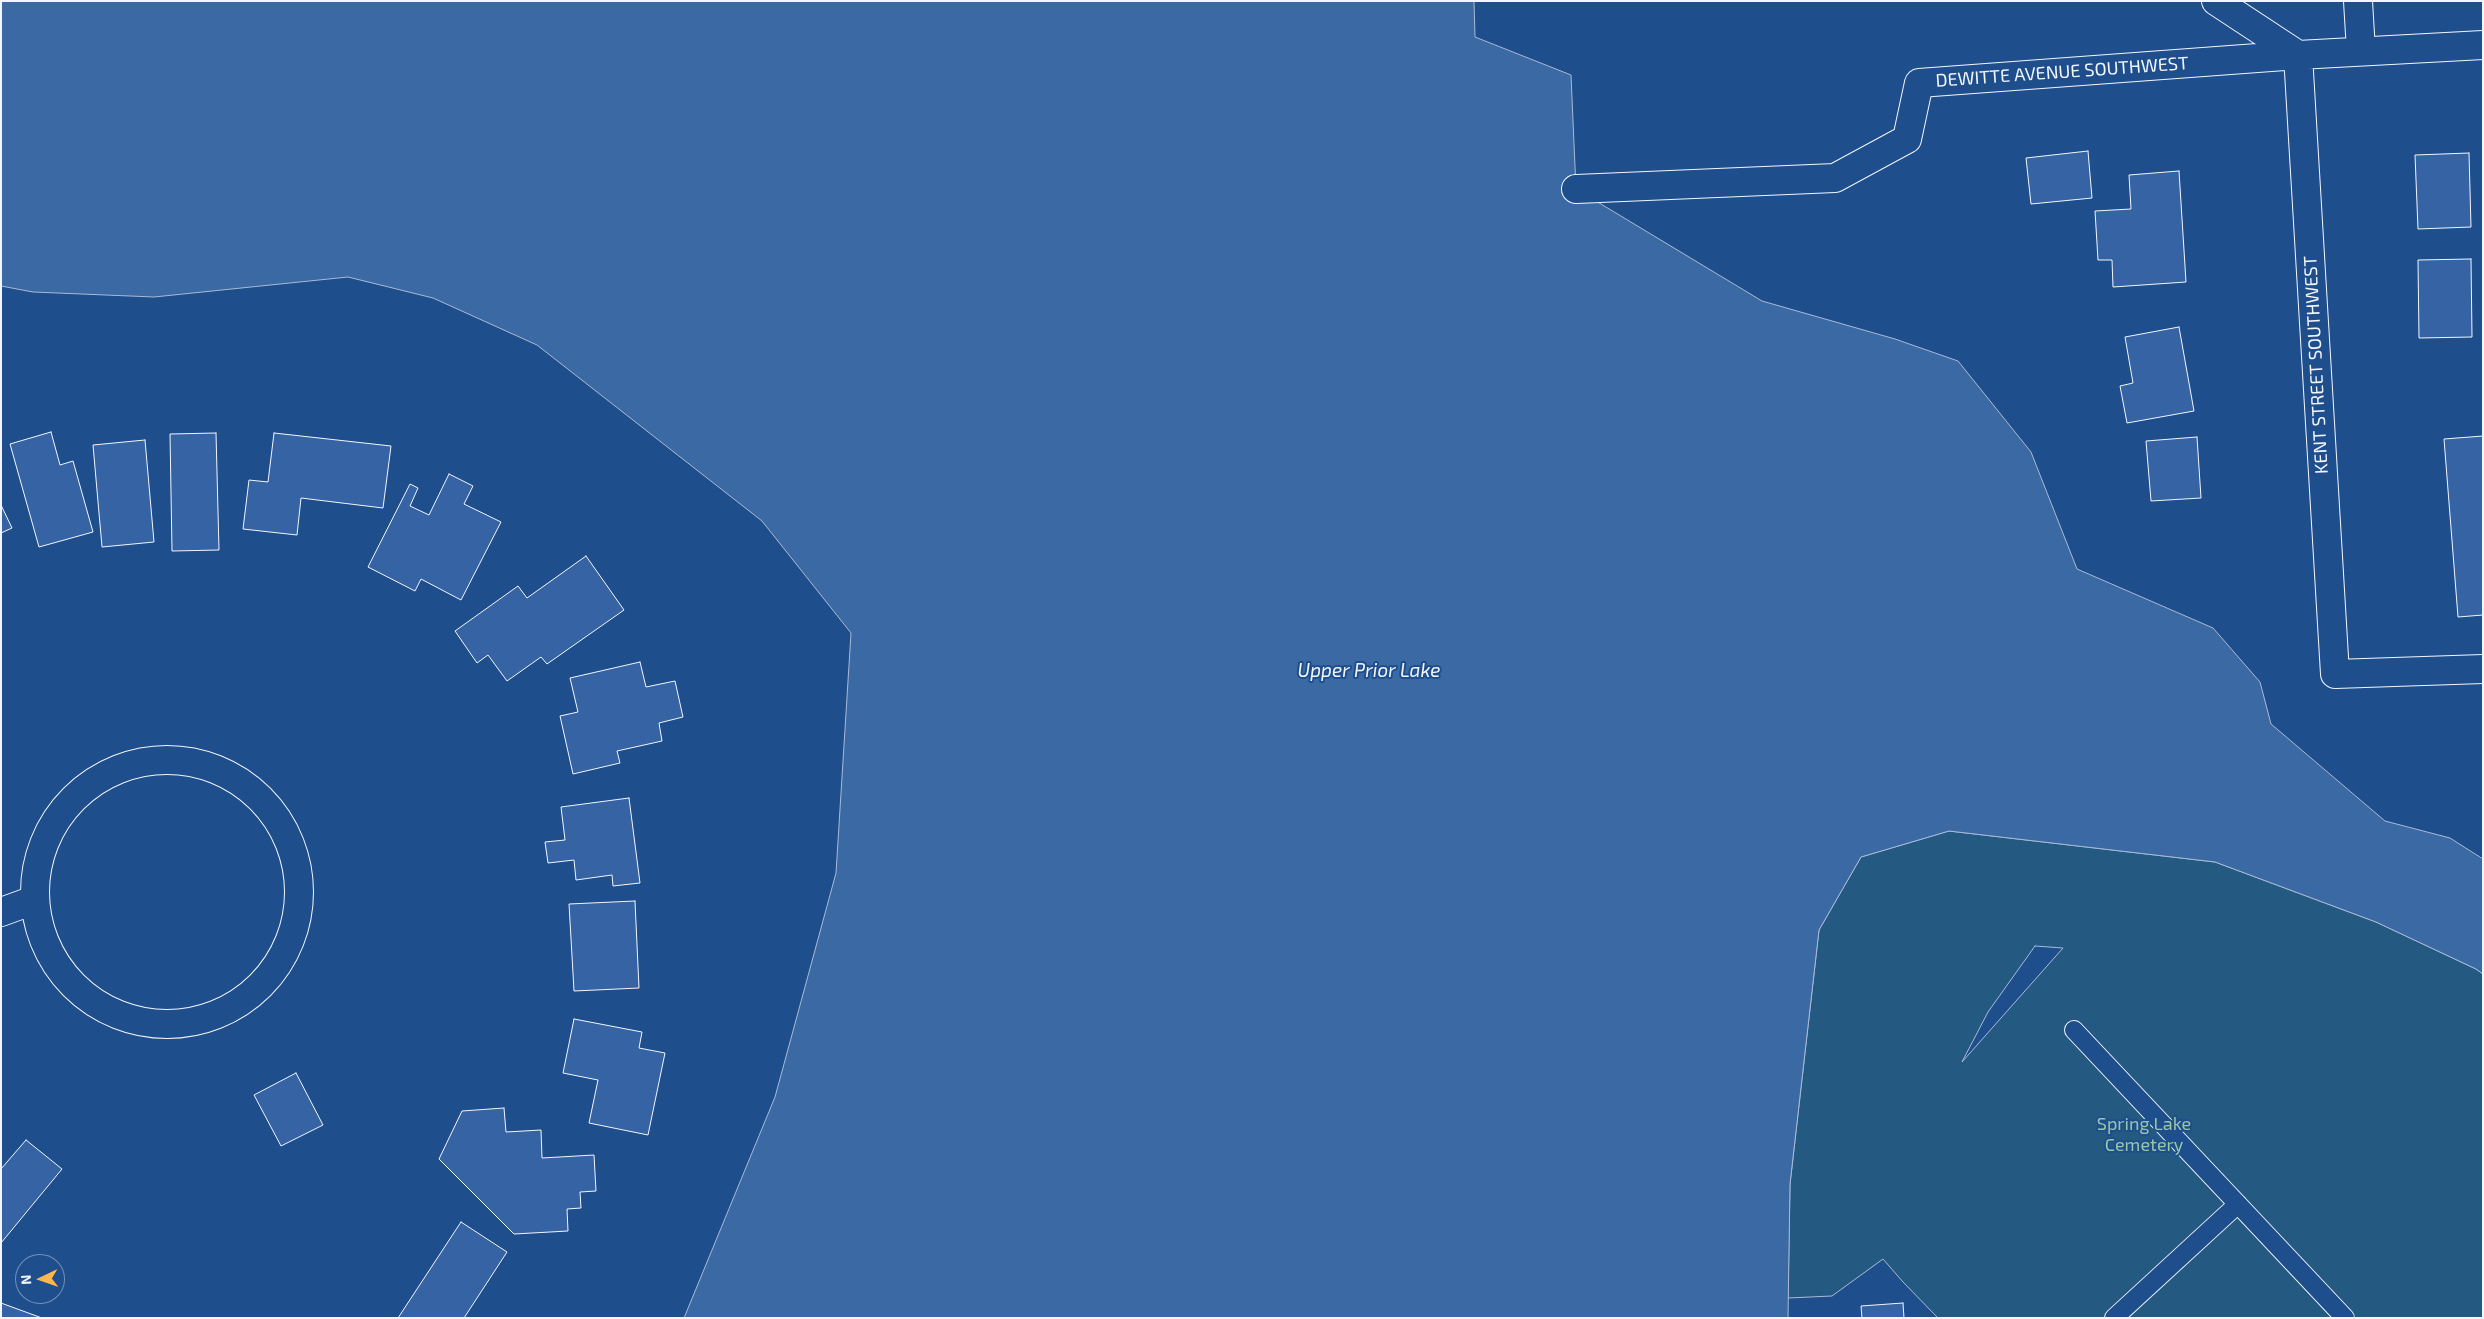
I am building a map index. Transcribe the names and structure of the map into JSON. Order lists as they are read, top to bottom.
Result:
{
  "streets": {
    "street": ["DEWITTE AVENUE SOUTHWEST", "KENT STREET SOUTHWEST"]
  },
  "crossings": [
    ["DEWITTE AVENUE SOUTHWEST", "KENT STREET SOUTHWEST"]
  ],
  "water": ["Upper Prior Lake"],
  "parks": ["Spring Lake Cemetery"],
  "north": "left"
}
